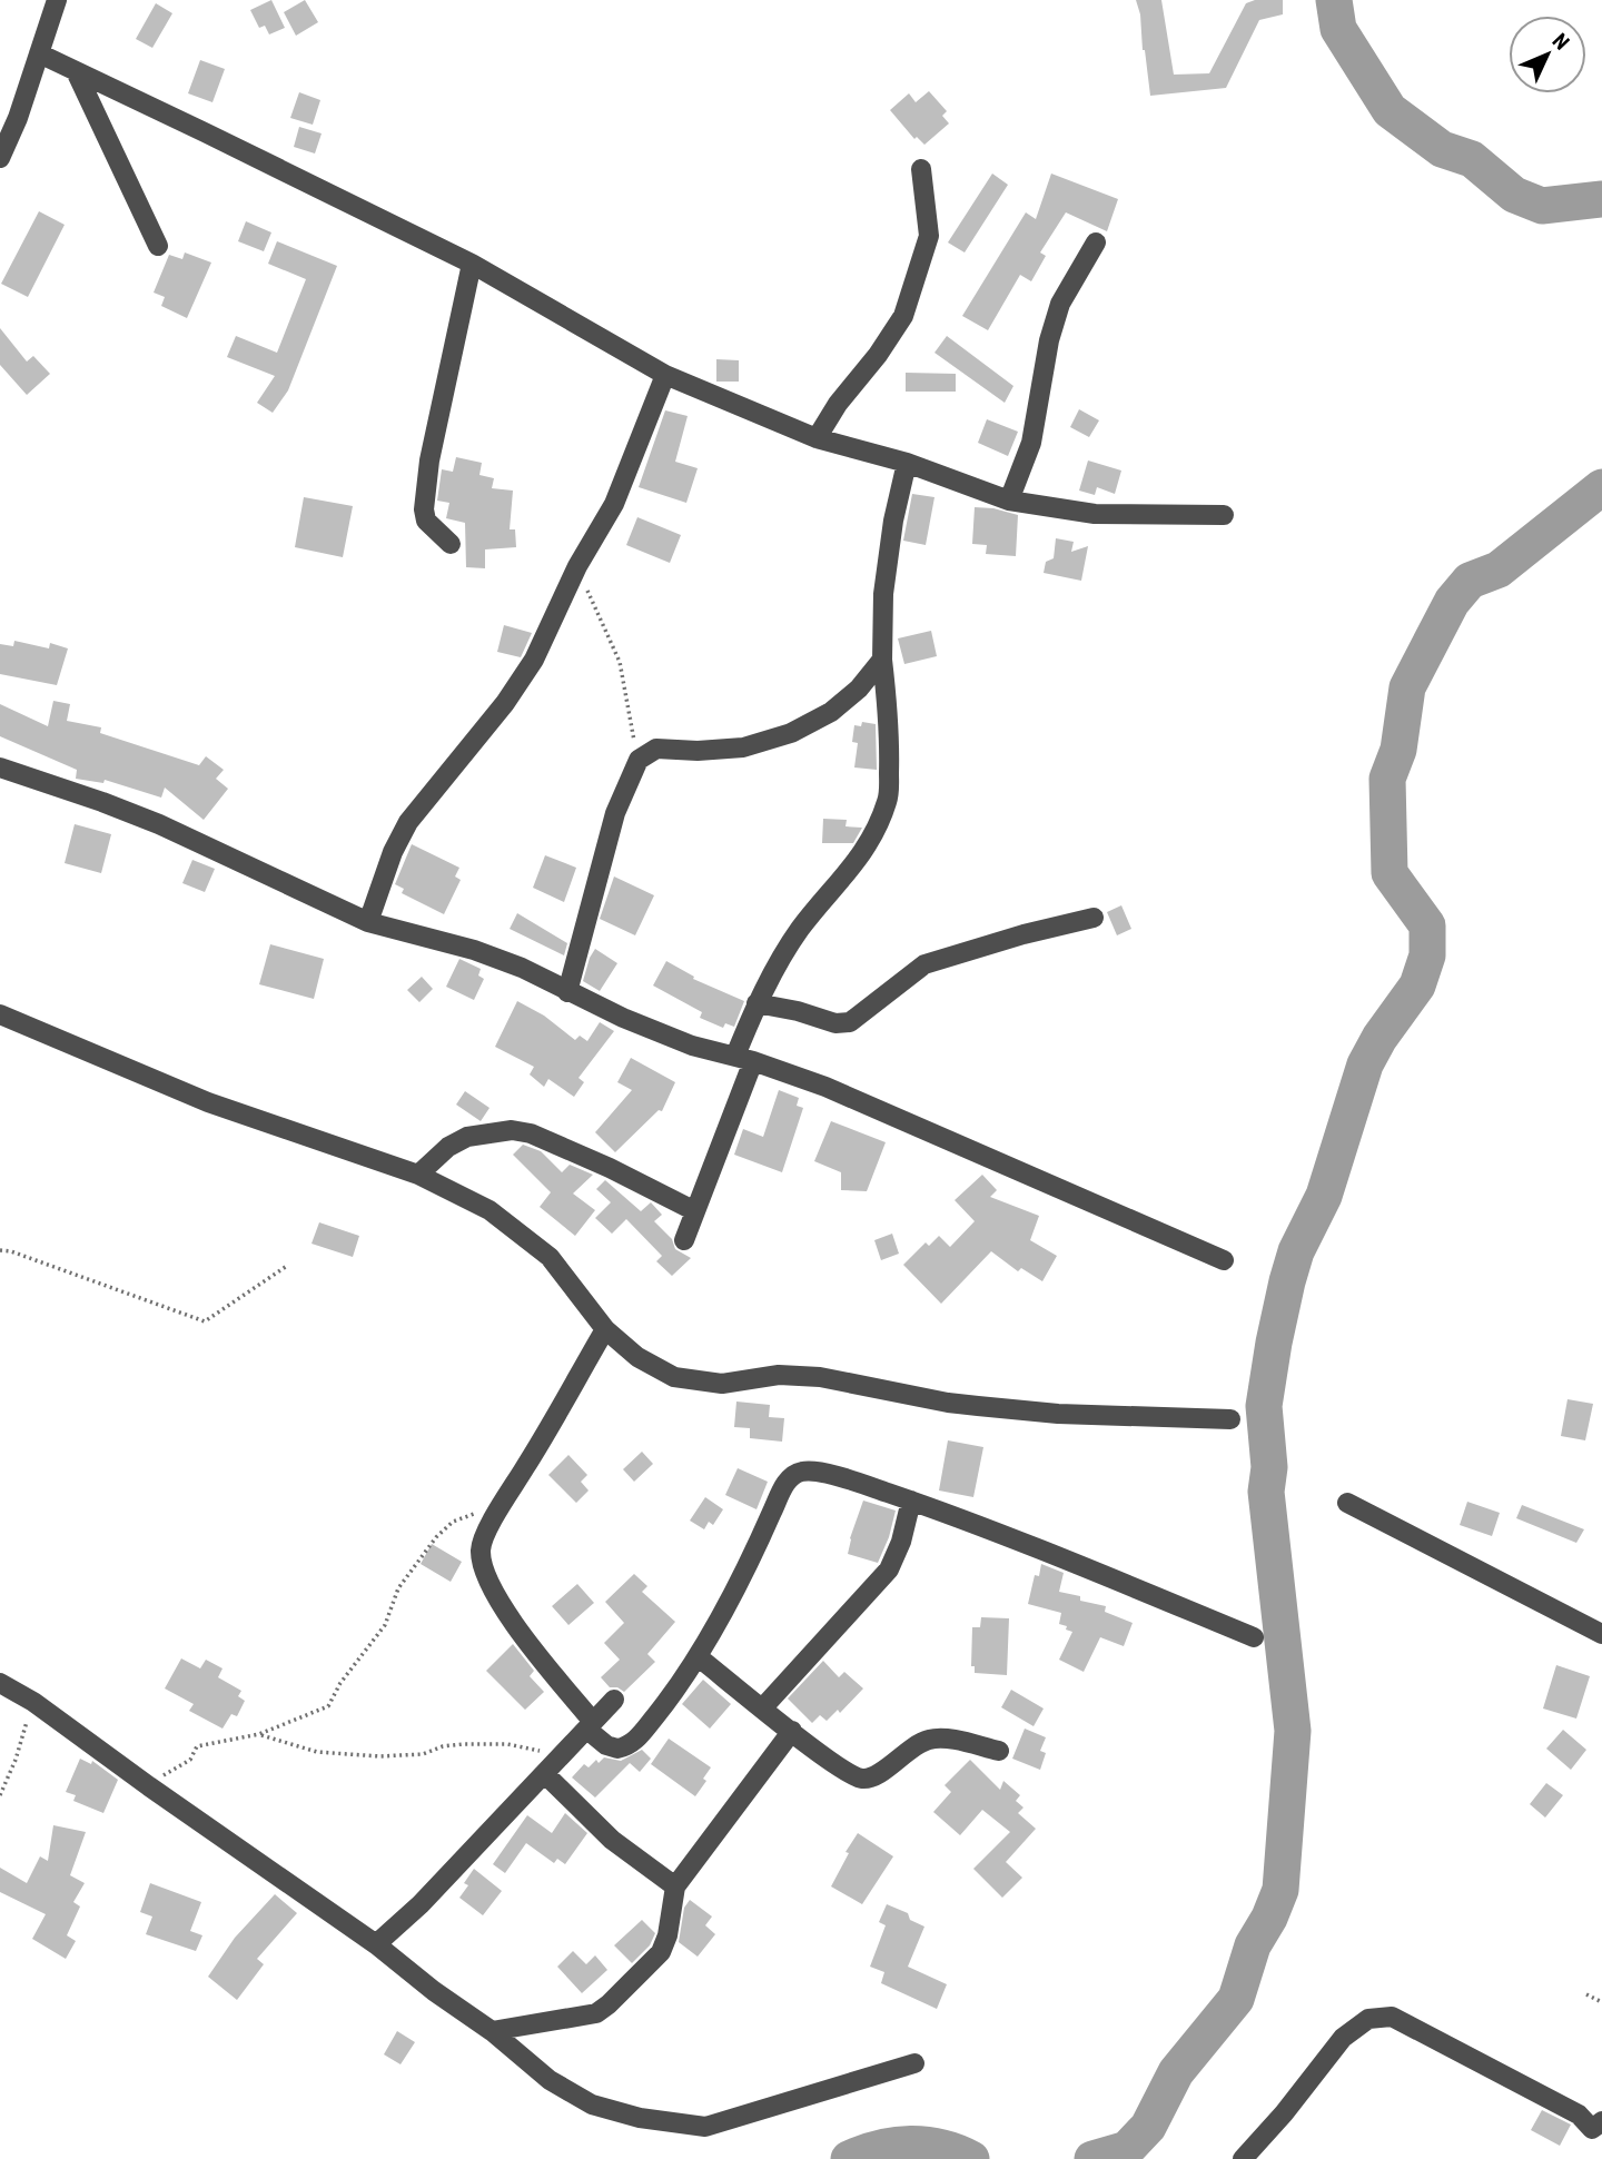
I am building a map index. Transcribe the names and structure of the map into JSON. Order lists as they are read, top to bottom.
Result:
{
  "north": "top right"
}
